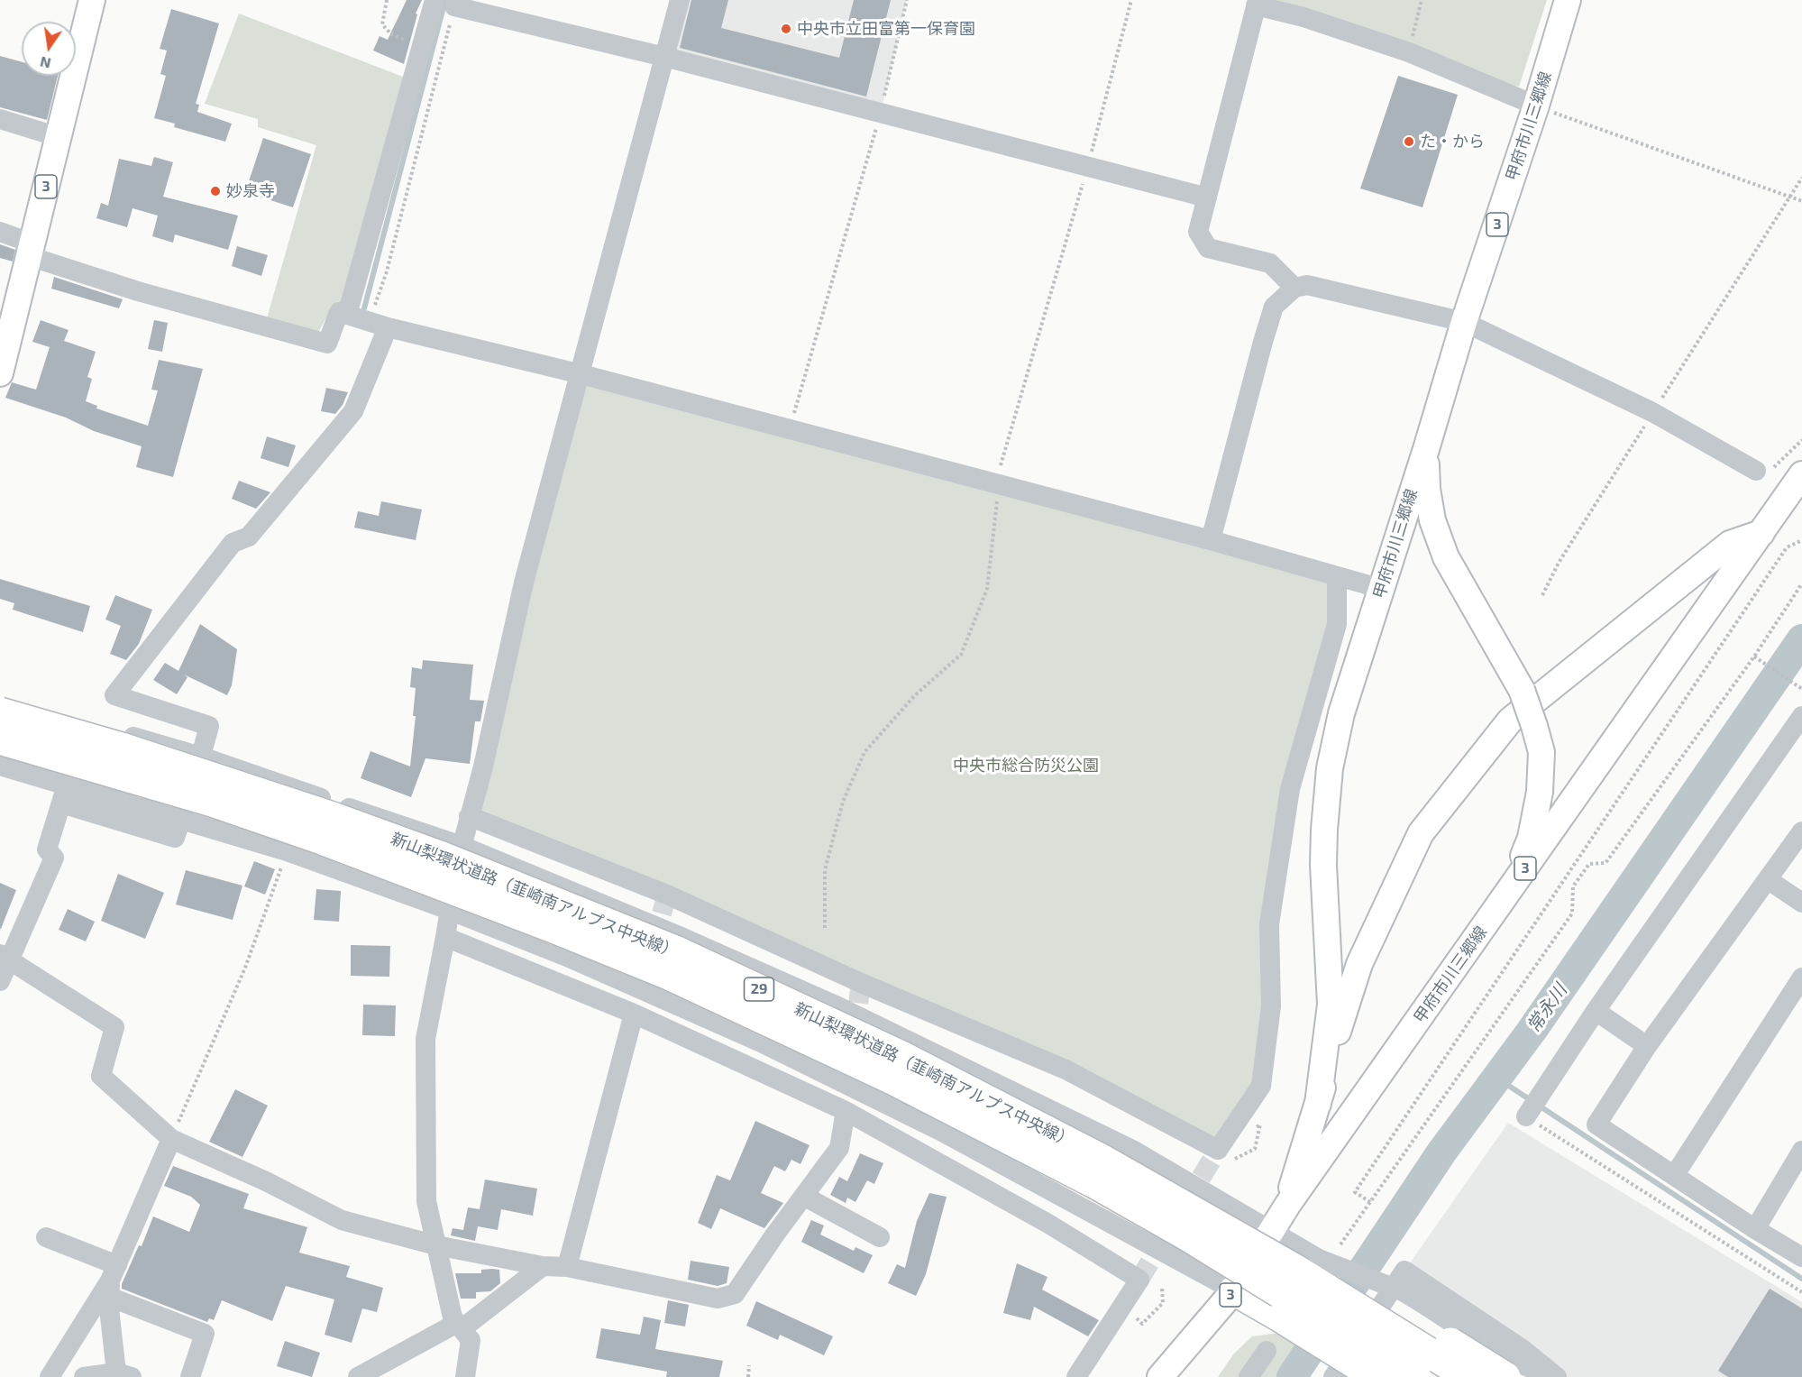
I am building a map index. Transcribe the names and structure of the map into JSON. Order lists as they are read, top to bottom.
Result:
{
  "streets": {
    "highway": ["新山梨環状道路（韮崎南アルプス中央線）", "29"],
    "main road": ["甲府市川三郷線", "3"]
  },
  "water": ["常永川"],
  "parks": ["中央市総合防災公園"],
  "places": ["中央市立田富第一保育園", "た・から", "妙泉寺"],
  "north": "bottom"
}
